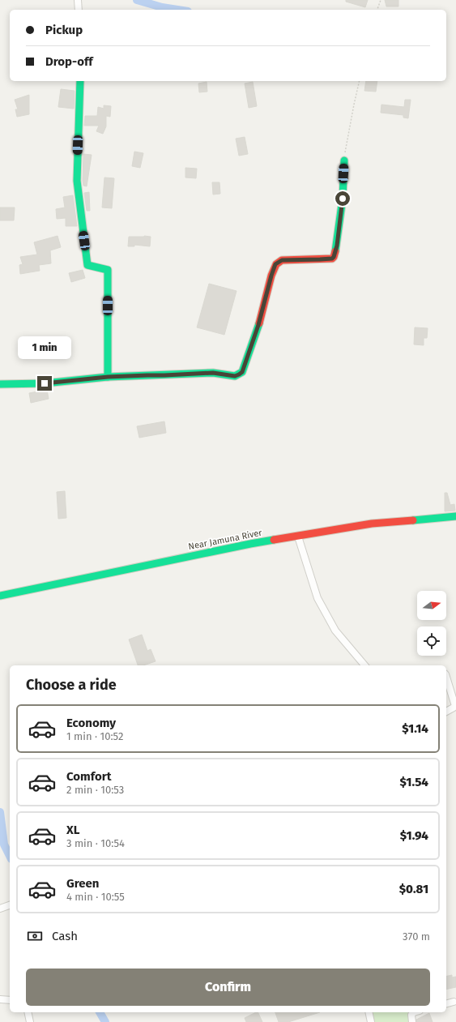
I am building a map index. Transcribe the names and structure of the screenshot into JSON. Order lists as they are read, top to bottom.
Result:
{
  "streets": {
    "street": ["Near Jamuna River"]
  },
  "north": "right",
  "page": {
    "banner": ["Pickup", "Drop-off"],
    "bubble": "1 min",
    "heading": "Choose a ride",
    "list": [
      {
        "name": "Economy",
        "note": "1 min · 10:52",
        "value": "$1.14"
      },
      {
        "name": "Comfort",
        "note": "2 min · 10:53",
        "value": "$1.54"
      },
      {
        "name": "XL",
        "note": "3 min · 10:54",
        "value": "$1.94"
      },
      {
        "name": "Green",
        "note": "4 min · 10:55",
        "value": "$0.81"
      }
    ],
    "pay": ["Cash", "370 m"],
    "buttons": "Confirm"
  }
}
